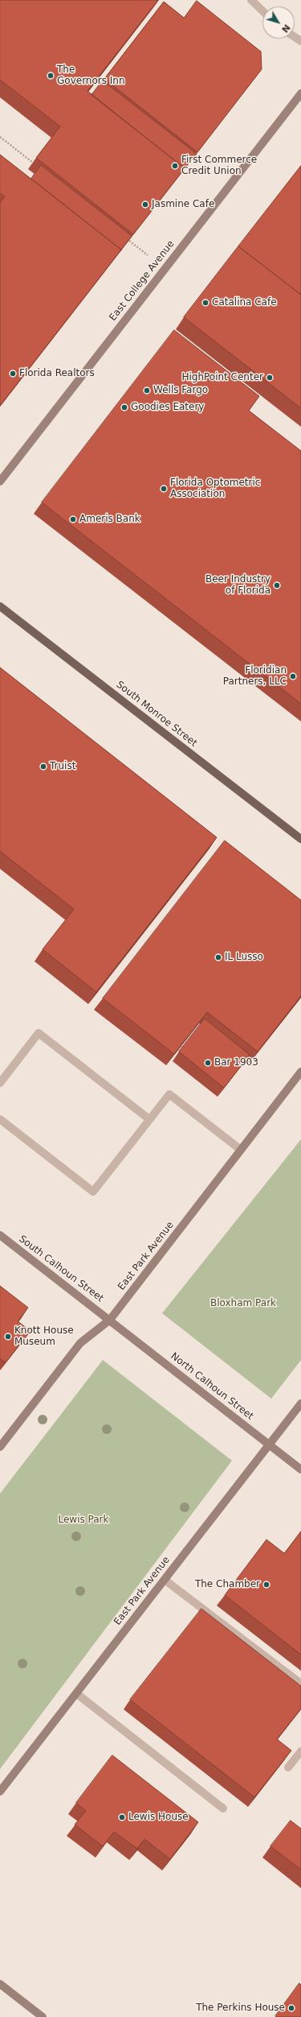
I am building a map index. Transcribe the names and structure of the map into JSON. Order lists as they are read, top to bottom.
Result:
{
  "streets": {
    "main road": ["South Monroe Street"],
    "street": [
      "East College Avenue",
      "East Park Avenue",
      "South Calhoun Street",
      "North Calhoun Street"
    ]
  },
  "crossings": [
    ["East Park Avenue", "South Calhoun Street"],
    ["East Park Avenue", "North Calhoun Street"],
    ["South Calhoun Street", "North Calhoun Street"]
  ],
  "parks": ["Bloxham Park", "Lewis Park"],
  "places": [
    "The Governors Inn",
    "First Commerce Credit Union",
    "Jasmine Cafe",
    "Catalina Cafe",
    "Florida Realtors",
    "HighPoint Center",
    "Wells Fargo",
    "Goodies Eatery",
    "Florida Optometric Association",
    "Ameris Bank",
    "Beer Industry of Florida",
    "Floridian Partners, LLC",
    "Truist",
    "IL Lusso",
    "Bar 1903",
    "Knott House Museum",
    "The Chamber",
    "Lewis House",
    "The Perkins House"
  ],
  "north": "bottom right"
}
